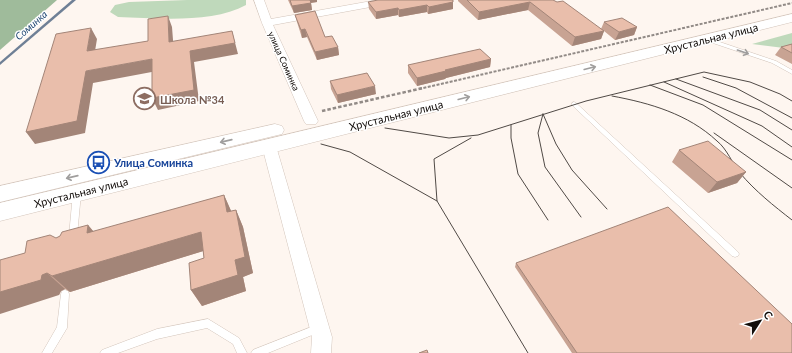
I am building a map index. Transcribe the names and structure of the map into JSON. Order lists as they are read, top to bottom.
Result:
{
  "streets": {
    "main road": ["Хрустальная улица"],
    "street": ["улица Соминка"]
  },
  "crossings": [
    ["Хрустальная улица", "улица Соминка"]
  ],
  "water": ["Соминка"],
  "places": {
    "school or university": ["Школа №34"],
    "bus stop": ["Улица Соминка"]
  },
  "north": "top right"
}
